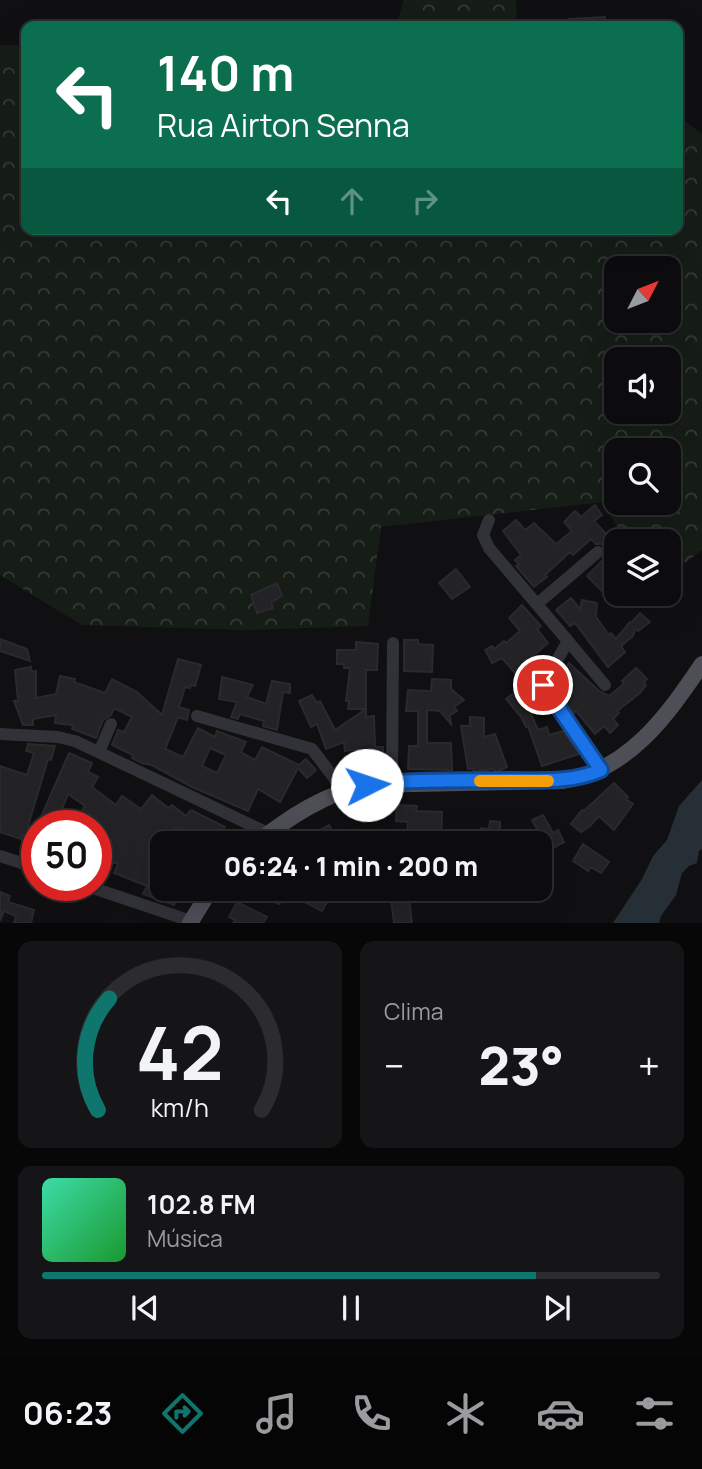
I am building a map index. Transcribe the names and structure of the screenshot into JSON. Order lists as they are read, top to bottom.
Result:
{
  "north": "top right",
  "page": {
    "turn": ["140 m", "Rua Airton Senna"],
    "limit": "50",
    "trip": "06:24 · 1 min · 200 m",
    "tile": "Clima",
    "heat": ["−", "23°", "+"],
    "song": ["102.8 FM", "Música"],
    "tabs": "06:23",
    "gauge": ["42", "km/h"]
  }
}
